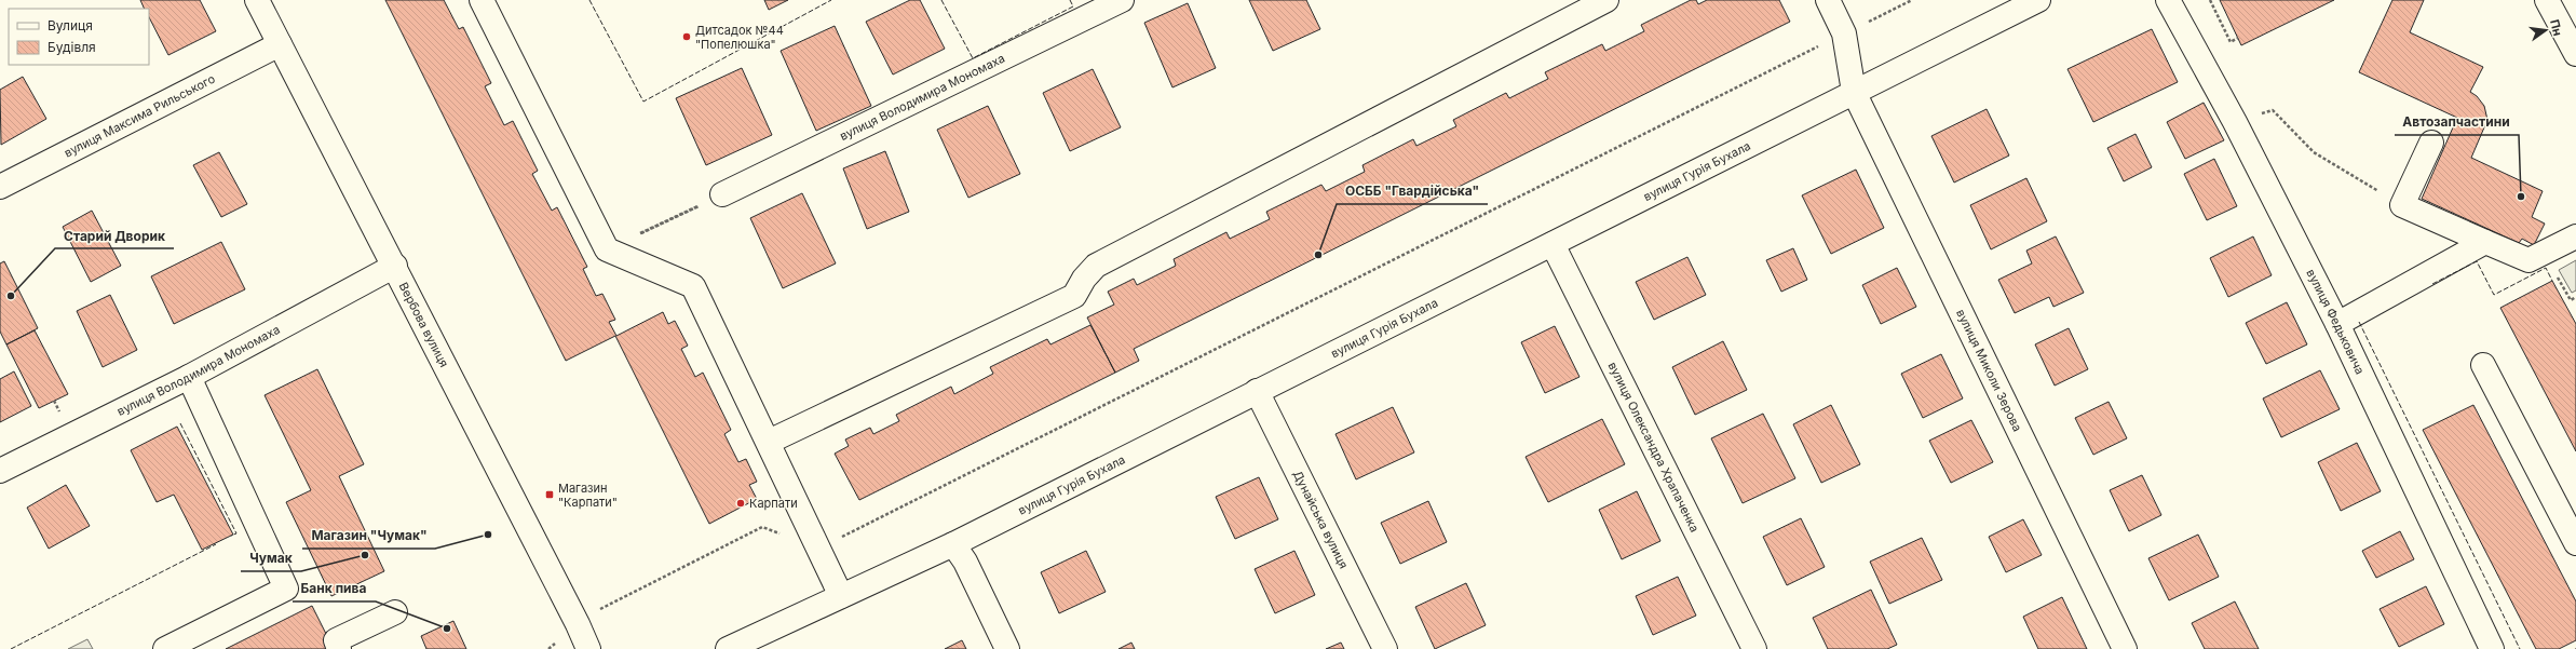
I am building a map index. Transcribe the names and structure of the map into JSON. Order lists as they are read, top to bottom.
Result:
{
  "streets": {
    "street": [
      "вулиця Володимира Мономаха",
      "вулиця Максима Рильського",
      "вулиця Гурія Бухала",
      "вулиця Федьковича",
      "Вербова вулиця",
      "вулиця Миколи Зерова",
      "вулиця Олександра Храпаченка",
      "Дунайська вулиця"
    ]
  },
  "crossings": [
    ["вулиця Володимира Мономаха", "Вербова вулиця"],
    ["вулиця Максима Рильського", "Вербова вулиця"],
    ["вулиця Гурія Бухала", "вулиця Миколи Зерова"],
    ["вулиця Гурія Бухала", "вулиця Олександра Храпаченка"],
    ["вулиця Гурія Бухала", "Дунайська вулиця"]
  ],
  "places": {
    "other": [
      "Дитсадок №44 \"Попелюшка\"",
      "Автозапчастини",
      "ОСББ \"Гвардійська\"",
      "Старий Дворик",
      "Карпати",
      "Магазин \"Чумак\"",
      "Чумак",
      "Банк пива"
    ],
    "transit": ["Магазин \"Карпати\""]
  },
  "legend": ["Вулиця", "Будівля"],
  "north": "right"
}
